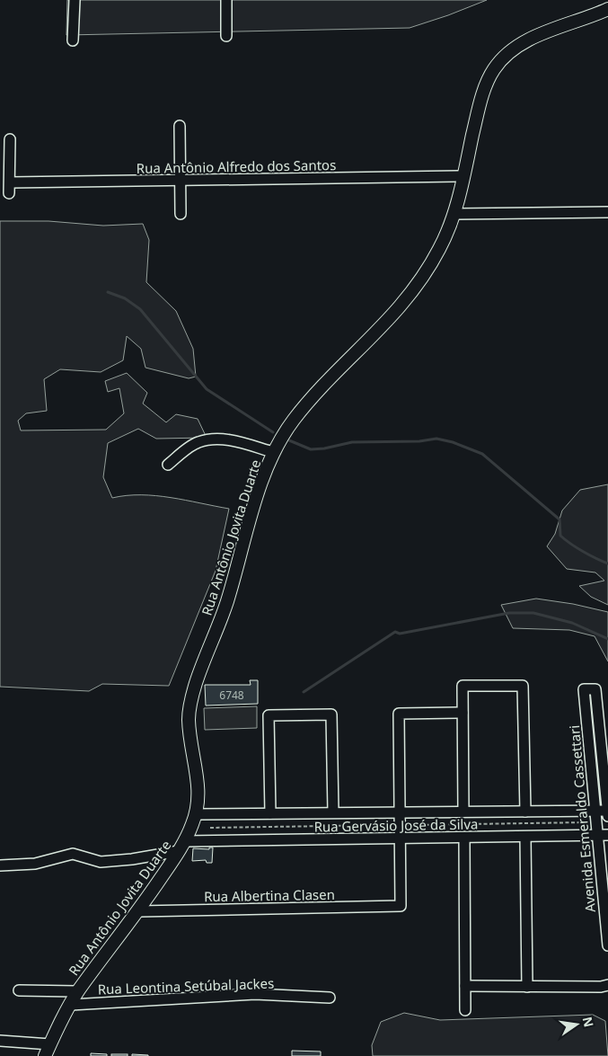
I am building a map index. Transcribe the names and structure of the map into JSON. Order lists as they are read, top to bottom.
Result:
{
  "streets": {
    "main road": ["Rua Antônio Jovita Duarte"],
    "street": [
      "Rua Antônio Alfredo dos Santos",
      "Avenida Esmeraldo Cassettari",
      "Rua Gervásio José da Silva",
      "Rua Albertina Clasen",
      "Rua Leontina Setúbal Jackes"
    ]
  },
  "crossings": [
    ["Rua Antônio Alfredo dos Santos", "Rua Antônio Jovita Duarte"],
    ["Rua Antônio Jovita Duarte", "Rua Gervásio José da Silva"],
    ["Rua Antônio Jovita Duarte", "Rua Albertina Clasen"],
    ["Rua Antônio Jovita Duarte", "Rua Leontina Setúbal Jackes"],
    ["Avenida Esmeraldo Cassettari", "Rua Gervásio José da Silva"],
    ["Rua Gervásio José da Silva", "Rua Albertina Clasen"]
  ],
  "house_numbers": ["6748"],
  "north": "right"
}
